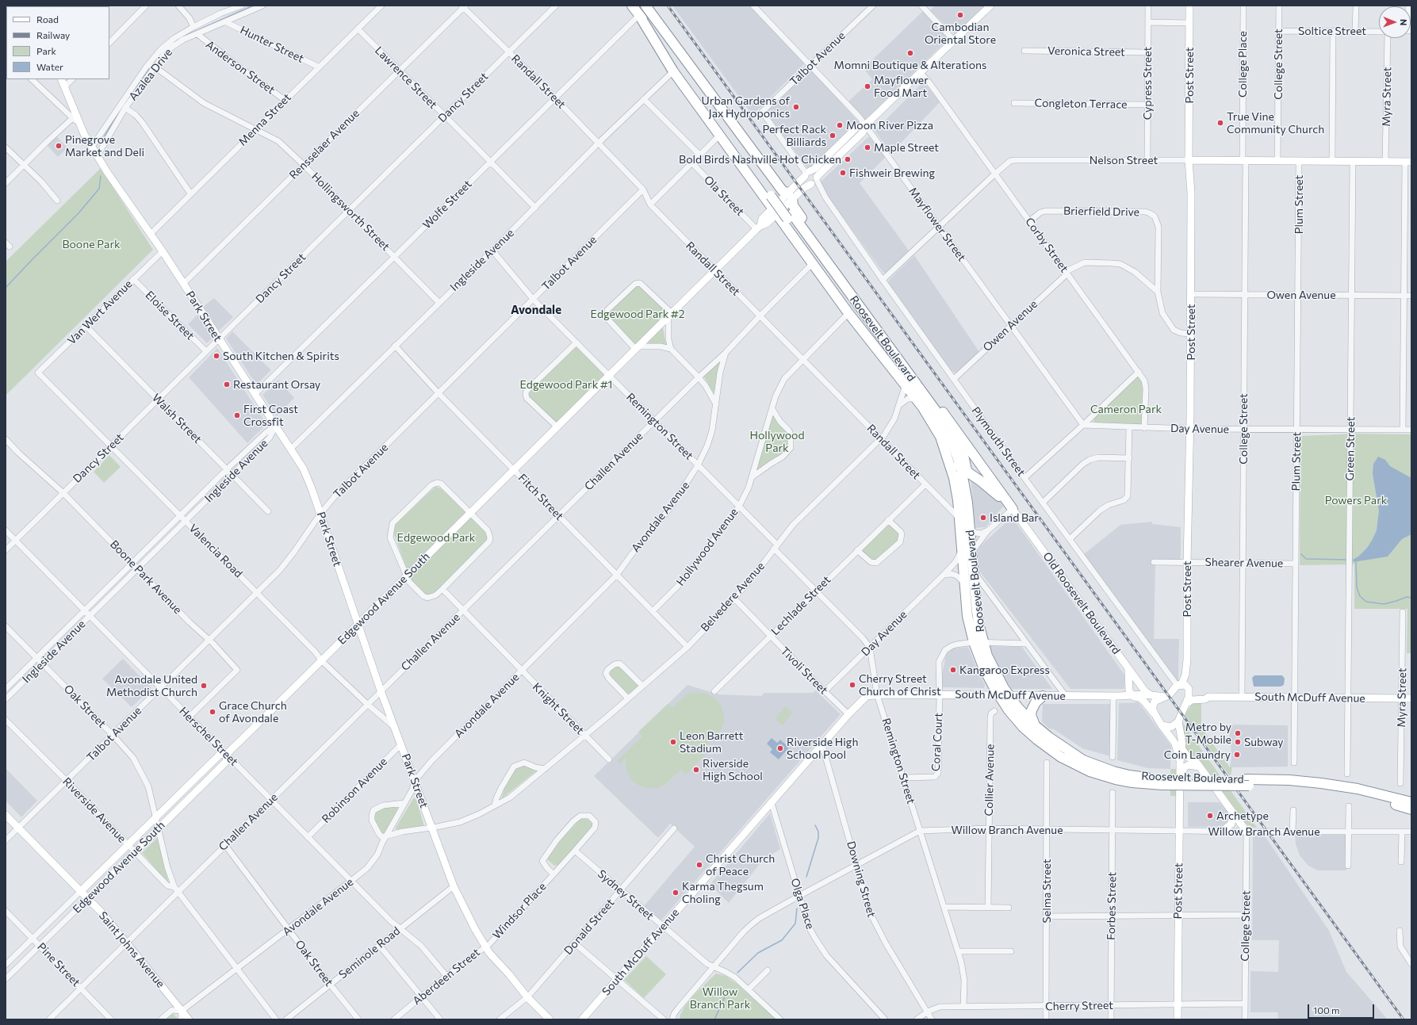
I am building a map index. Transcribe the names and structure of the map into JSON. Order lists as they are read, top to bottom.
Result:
{
  "streets": {
    "highway": ["Roosevelt Boulevard"],
    "main road": [
      "Post Street",
      "Nelson Street",
      "Park Street",
      "Edgewood Avenue South",
      "Old Roosevelt Boulevard",
      "South McDuff Avenue",
      "Saint Johns Avenue"
    ],
    "street": [
      "Soltice Street",
      "Hunter Street",
      "Veronica Street",
      "Talbot Avenue",
      "College Place",
      "College Street",
      "Anderson Street",
      "Azalea Drive",
      "Lawrence Street",
      "Randall Street",
      "Cypress Street",
      "Myra Street",
      "Dancy Street",
      "Congleton Terrace",
      "Menna Street",
      "Rensselaer Avenue",
      "Ola Street",
      "Wolfe Street",
      "Plum Street",
      "Hollingsworth Street",
      "Brierfield Drive",
      "Mayflower Street",
      "Corby Street",
      "Ingleside Avenue",
      "Owen Avenue",
      "Van Wert Avenue",
      "Eloise Street",
      "Walsh Street",
      "Remington Street",
      "Day Avenue",
      "Plymouth Street",
      "Green Street",
      "Challen Avenue",
      "Fitch Street",
      "Avondale Avenue",
      "Hollywood Avenue",
      "Valencia Road",
      "Shearer Avenue",
      "Boone Park Avenue",
      "Belvedere Avenue",
      "Lechlade Street",
      "Tivoli Street",
      "Oak Street",
      "Knight Street",
      "Herschel Street",
      "Coral Court",
      "Collier Avenue",
      "Robinson Avenue",
      "Riverside Avenue",
      "Willow Branch Avenue",
      "Downing Street",
      "Selma Street",
      "Sydney Street",
      "Olga Place",
      "Forbes Street",
      "Windsor Place",
      "Donald Street",
      "Seminole Road",
      "Pine Street",
      "Aberdeen Street",
      "Cherry Street"
    ]
  },
  "crossings": [
    ["Soltice Street", "College Street"],
    ["Hunter Street", "Azalea Drive"],
    ["Hunter Street", "Menna Street"],
    ["Veronica Street", "Cypress Street"],
    ["Talbot Avenue", "Randall Street"],
    ["Talbot Avenue", "Mayflower Street"],
    ["Talbot Avenue", "Park Street"],
    ["Talbot Avenue", "Remington Street"],
    ["Talbot Avenue", "Fitch Street"],
    ["Talbot Avenue", "Valencia Road"],
    ["Talbot Avenue", "Boone Park Avenue"],
    ["Talbot Avenue", "Oak Street"],
    ["Talbot Avenue", "Herschel Street"],
    ["Talbot Avenue", "Riverside Avenue"],
    ["Talbot Avenue", "Saint Johns Avenue"],
    ["College Place", "College Street"],
    ["College Place", "Nelson Street"],
    ["College Street", "Nelson Street"],
    ["College Street", "Owen Avenue"],
    ["College Street", "Day Avenue"],
    ["College Street", "Shearer Avenue"],
    ["College Street", "South McDuff Avenue"],
    ["College Street", "Willow Branch Avenue"],
    ["College Street", "Cherry Street"],
    ["Anderson Street", "Azalea Drive"],
    ["Anderson Street", "Menna Street"],
    ["Azalea Drive", "Hollingsworth Street"],
    ["Azalea Drive", "Park Street"],
    ["Post Street", "Nelson Street"],
    ["Post Street", "Brierfield Drive"],
    ["Post Street", "Owen Avenue"],
    ["Post Street", "Day Avenue"],
    ["Post Street", "Plymouth Street"],
    ["Post Street", "Shearer Avenue"],
    ["Post Street", "South McDuff Avenue"],
    ["Post Street", "Willow Branch Avenue"],
    ["Post Street", "Cherry Street"],
    ["Lawrence Street", "Dancy Street"],
    ["Lawrence Street", "Menna Street"],
    ["Lawrence Street", "Rensselaer Avenue"],
    ["Lawrence Street", "Wolfe Street"],
    ["Lawrence Street", "Ingleside Avenue"],
    ["Randall Street", "Dancy Street"],
    ["Randall Street", "Rensselaer Avenue"],
    ["Randall Street", "Wolfe Street"],
    ["Randall Street", "Ingleside Avenue"],
    ["Randall Street", "Roosevelt Boulevard"],
    ["Randall Street", "Challen Avenue"],
    ["Randall Street", "Hollywood Avenue"],
    ["Randall Street", "Belvedere Avenue"],
    ["Randall Street", "Lechlade Street"],
    ["Cypress Street", "Congleton Terrace"],
    ["Cypress Street", "Nelson Street"],
    ["Myra Street", "Nelson Street"],
    ["Myra Street", "South McDuff Avenue"],
    ["Dancy Street", "Hollingsworth Street"],
    ["Dancy Street", "Eloise Street"],
    ["Dancy Street", "Park Street"],
    ["Dancy Street", "Walsh Street"],
    ["Dancy Street", "Valencia Road"],
    ["Dancy Street", "Boone Park Avenue"],
    ["Dancy Street", "Herschel Street"],
    ["Menna Street", "Hollingsworth Street"],
    ["Menna Street", "Park Street"],
    ["Rensselaer Avenue", "Hollingsworth Street"],
    ["Rensselaer Avenue", "Park Street"],
    ["Nelson Street", "Plum Street"],
    ["Nelson Street", "Mayflower Street"],
    ["Nelson Street", "Corby Street"],
    ["Nelson Street", "Plymouth Street"],
    ["Nelson Street", "Green Street"],
    ["Wolfe Street", "Hollingsworth Street"],
    ["Wolfe Street", "Park Street"],
    ["Plum Street", "Owen Avenue"],
    ["Plum Street", "Day Avenue"],
    ["Plum Street", "Shearer Avenue"],
    ["Plum Street", "South McDuff Avenue"],
    ["Hollingsworth Street", "Ingleside Avenue"],
    ["Brierfield Drive", "Corby Street"],
    ["Brierfield Drive", "Owen Avenue"],
    ["Mayflower Street", "Owen Avenue"],
    ["Mayflower Street", "Day Avenue"],
    ["Corby Street", "Owen Avenue"],
    ["Corby Street", "Day Avenue"],
    ["Ingleside Avenue", "Park Street"],
    ["Ingleside Avenue", "Walsh Street"],
    ["Ingleside Avenue", "Remington Street"],
    ["Ingleside Avenue", "Fitch Street"],
    ["Ingleside Avenue", "Valencia Road"],
    ["Ingleside Avenue", "Boone Park Avenue"],
    ["Ingleside Avenue", "Oak Street"],
    ["Ingleside Avenue", "Herschel Street"],
    ["Owen Avenue", "Plymouth Street"],
    ["Owen Avenue", "Green Street"],
    ["Van Wert Avenue", "Eloise Street"],
    ["Van Wert Avenue", "Park Street"],
    ["Van Wert Avenue", "Walsh Street"],
    ["Van Wert Avenue", "Valencia Road"],
    ["Park Street", "Challen Avenue"],
    ["Park Street", "Avondale Avenue"],
    ["Park Street", "Valencia Road"],
    ["Park Street", "Belvedere Avenue"],
    ["Park Street", "Edgewood Avenue South"],
    ["Park Street", "Robinson Avenue"],
    ["Park Street", "Windsor Place"],
    ["Park Street", "Donald Street"],
    ["Park Street", "Seminole Road"],
    ["Park Street", "Aberdeen Street"],
    ["Roosevelt Boulevard", "Day Avenue"],
    ["Roosevelt Boulevard", "Belvedere Avenue"],
    ["Roosevelt Boulevard", "South McDuff Avenue"],
    ["Roosevelt Boulevard", "Coral Court"],
    ["Remington Street", "Day Avenue"],
    ["Remington Street", "Challen Avenue"],
    ["Remington Street", "Avondale Avenue"],
    ["Remington Street", "Hollywood Avenue"],
    ["Remington Street", "Belvedere Avenue"],
    ["Remington Street", "Edgewood Avenue South"],
    ["Remington Street", "Lechlade Street"],
    ["Remington Street", "South McDuff Avenue"],
    ["Remington Street", "Coral Court"],
    ["Remington Street", "Willow Branch Avenue"],
    ["Remington Street", "Cherry Street"],
    ["Day Avenue", "Green Street"],
    ["Day Avenue", "Tivoli Street"],
    ["Green Street", "South McDuff Avenue"],
    ["Challen Avenue", "Fitch Street"],
    ["Challen Avenue", "Avondale Avenue"],
    ["Challen Avenue", "Valencia Road"],
    ["Challen Avenue", "Oak Street"],
    ["Challen Avenue", "Knight Street"],
    ["Challen Avenue", "Herschel Street"],
    ["Challen Avenue", "Riverside Avenue"],
    ["Challen Avenue", "Saint Johns Avenue"],
    ["Challen Avenue", "Pine Street"],
    ["Fitch Street", "Avondale Avenue"],
    ["Fitch Street", "Hollywood Avenue"],
    ["Fitch Street", "Belvedere Avenue"],
    ["Fitch Street", "Edgewood Avenue South"],
    ["Avondale Avenue", "Belvedere Avenue"],
    ["Avondale Avenue", "Oak Street"],
    ["Avondale Avenue", "Knight Street"],
    ["Avondale Avenue", "Herschel Street"],
    ["Avondale Avenue", "Riverside Avenue"],
    ["Avondale Avenue", "Saint Johns Avenue"],
    ["Valencia Road", "Edgewood Avenue South"],
    ["Boone Park Avenue", "Herschel Street"],
    ["Belvedere Avenue", "Tivoli Street"],
    ["Belvedere Avenue", "Knight Street"],
    ["Edgewood Avenue South", "Oak Street"],
    ["Edgewood Avenue South", "Herschel Street"],
    ["Edgewood Avenue South", "Riverside Avenue"],
    ["Edgewood Avenue South", "Saint Johns Avenue"],
    ["Edgewood Avenue South", "Pine Street"],
    ["Old Roosevelt Boulevard", "South McDuff Avenue"],
    ["Lechlade Street", "Tivoli Street"],
    ["Tivoli Street", "South McDuff Avenue"],
    ["South McDuff Avenue", "Coral Court"],
    ["South McDuff Avenue", "Downing Street"],
    ["South McDuff Avenue", "Sydney Street"],
    ["South McDuff Avenue", "Olga Place"],
    ["Oak Street", "Riverside Avenue"],
    ["Oak Street", "Seminole Road"],
    ["Herschel Street", "Robinson Avenue"],
    ["Herschel Street", "Seminole Road"],
    ["Herschel Street", "Aberdeen Street"],
    ["Collier Avenue", "Willow Branch Avenue"],
    ["Willow Branch Avenue", "Downing Street"],
    ["Willow Branch Avenue", "Selma Street"],
    ["Willow Branch Avenue", "Sydney Street"],
    ["Willow Branch Avenue", "Olga Place"],
    ["Willow Branch Avenue", "Forbes Street"],
    ["Downing Street", "Cherry Street"],
    ["Selma Street", "Cherry Street"],
    ["Sydney Street", "Windsor Place"],
    ["Sydney Street", "Donald Street"],
    ["Forbes Street", "Cherry Street"],
    ["Windsor Place", "Aberdeen Street"]
  ],
  "districts": ["Avondale"],
  "parks": [
    "Boone Park",
    "Edgewood Park #2",
    "Edgewood Park #1",
    "Cameron Park",
    "Hollywood Park",
    "Powers Park",
    "Edgewood Park",
    "Willow Branch Park"
  ],
  "places": [
    "Cambodian Oriental Store",
    "Momni Boutique & Alterations",
    "Mayflower Food Mart",
    "Urban Gardens of Jax Hydroponics",
    "True Vine Community Church",
    "Moon River Pizza",
    "Perfect Rack Billiards",
    "Pinegrove Market and Deli",
    "Maple Street",
    "Bold Birds Nashville Hot Chicken",
    "Fishweir Brewing",
    "South Kitchen & Spirits",
    "Restaurant Orsay",
    "First Coast Crossfit",
    "Island Bar",
    "Kangaroo Express",
    "Cherry Street Church of Christ",
    "Avondale United Methodist Church",
    "Grace Church of Avondale",
    "Metro by T-Mobile",
    "Leon Barrett Stadium",
    "Subway",
    "Riverside High School Pool",
    "Coin Laundry",
    "Riverside High School",
    "Archetype",
    "Christ Church of Peace",
    "Karma Thegsum Choling"
  ],
  "legend": [
    "Road",
    "Railway",
    "Park",
    "Water"
  ],
  "scale_bar": "100 m",
  "north": "right"
}
